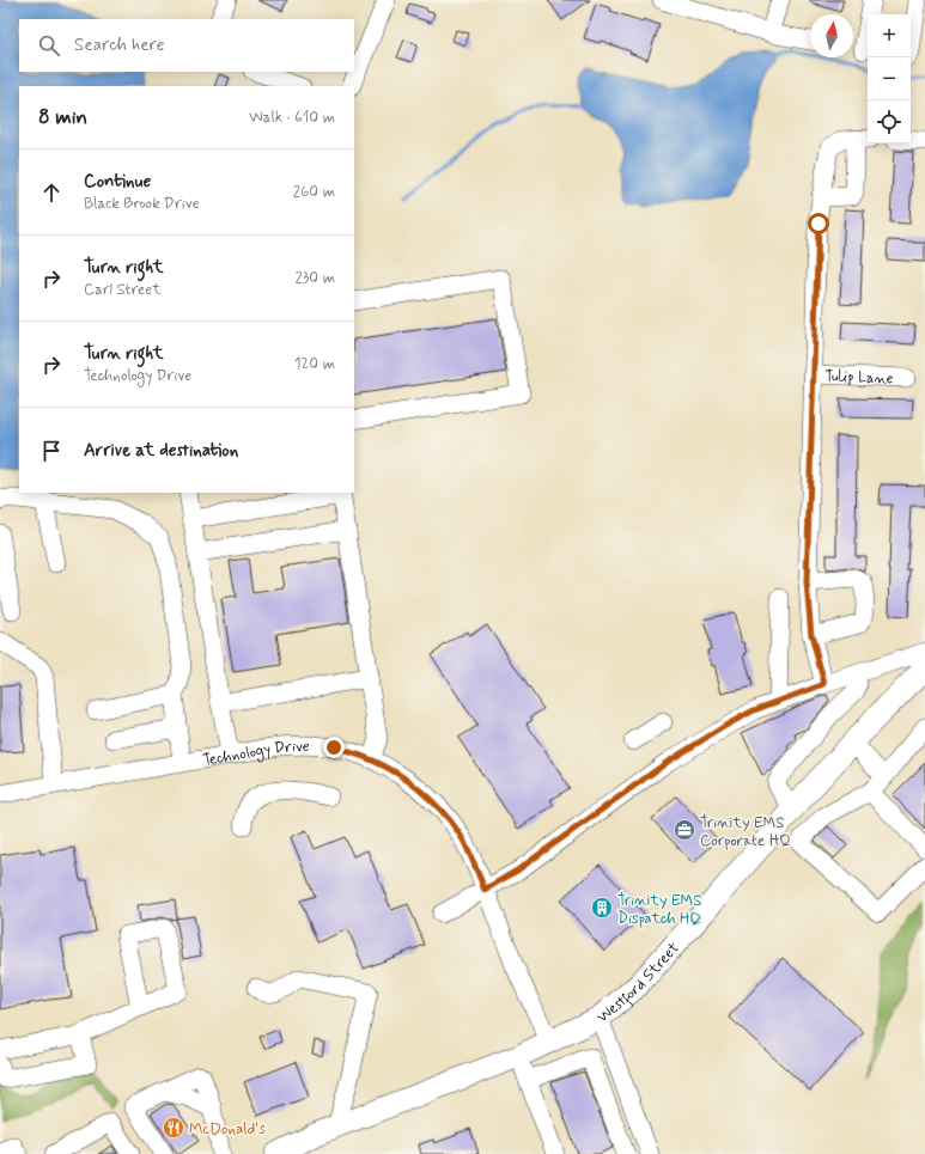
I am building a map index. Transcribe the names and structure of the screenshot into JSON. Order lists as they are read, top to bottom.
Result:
{
  "streets": {
    "main road": ["Westford Street"],
    "street": ["Tulip Lane", "Technology Drive"]
  },
  "crossings": [
    ["Technology Drive", "Westford Street"]
  ],
  "places": {
    "office": ["Trinity EMS Corporate HQ"],
    "building": ["Trinity EMS Dispatch HQ"],
    "restaurant": ["McDonald's"]
  },
  "north": "top",
  "page": {
    "map_buttons": ["+", "−"],
    "search": "Search here",
    "heading": ["8 min", "Walk · 610 m"],
    "list": [
      ["Continue", "Black Brook Drive", "260 m"],
      ["Turn right", "Carl Street", "230 m"],
      ["Turn right", "Technology Drive", "120 m"],
      "Arrive at destination"
    ]
  }
}
